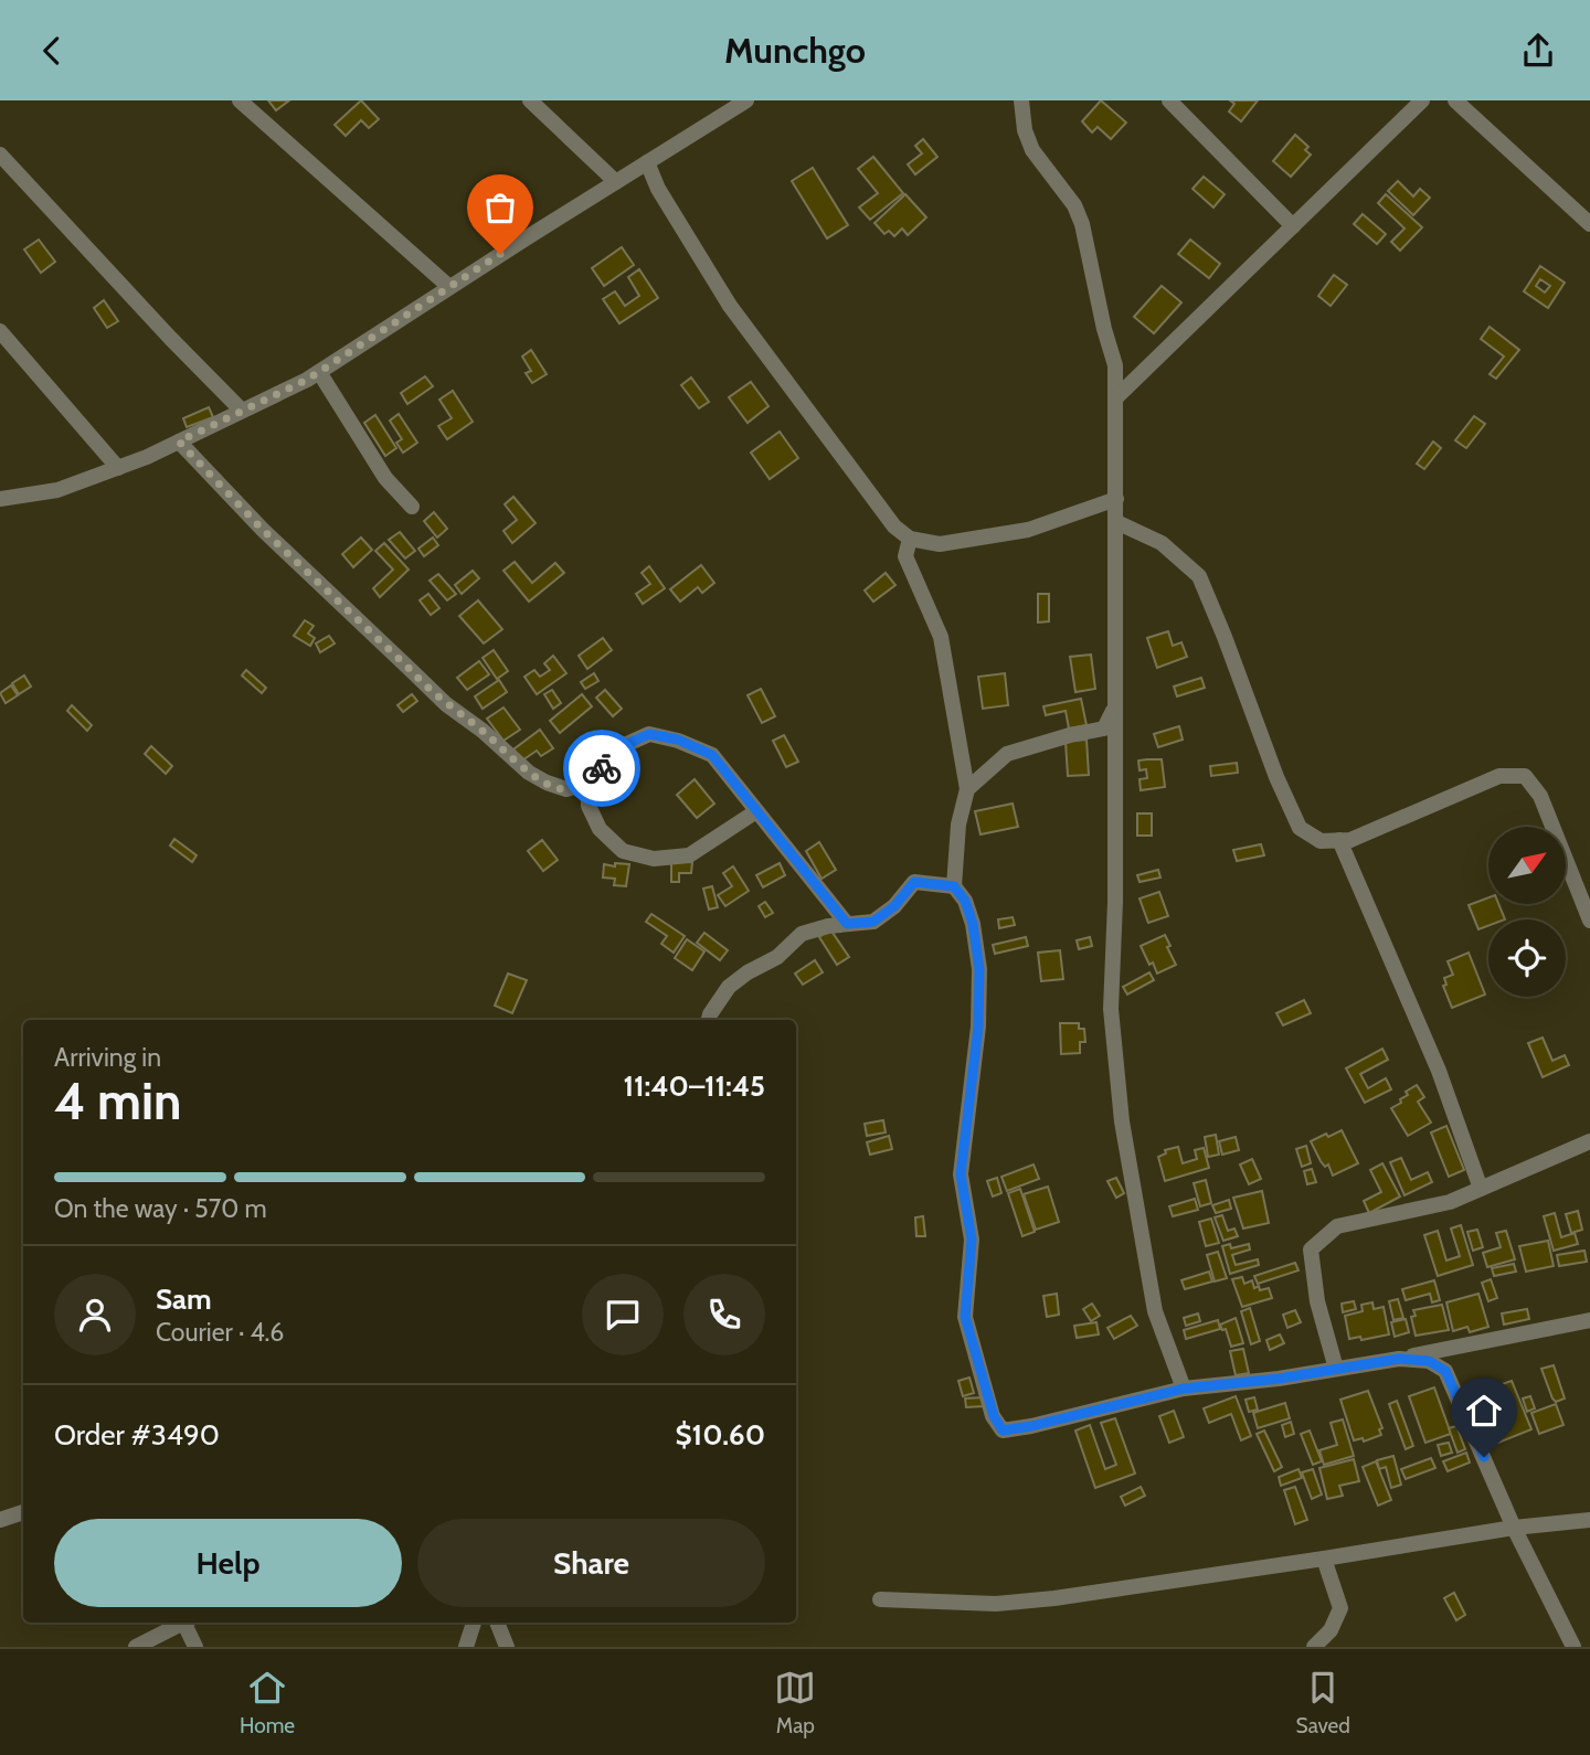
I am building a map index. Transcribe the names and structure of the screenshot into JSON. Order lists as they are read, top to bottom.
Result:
{
  "north": "top right",
  "page": {
    "header": "Munchgo",
    "heading": ["4 min", "Arriving in", "11:40–11:45"],
    "panel": [
      "Sam",
      "Courier · 4.6",
      "Order #3490",
      "$10.60"
    ],
    "bar": "On the way · 570 m",
    "buttons": ["Help", "Share"],
    "tabs": ["Home", "Map", "Saved"]
  }
}
